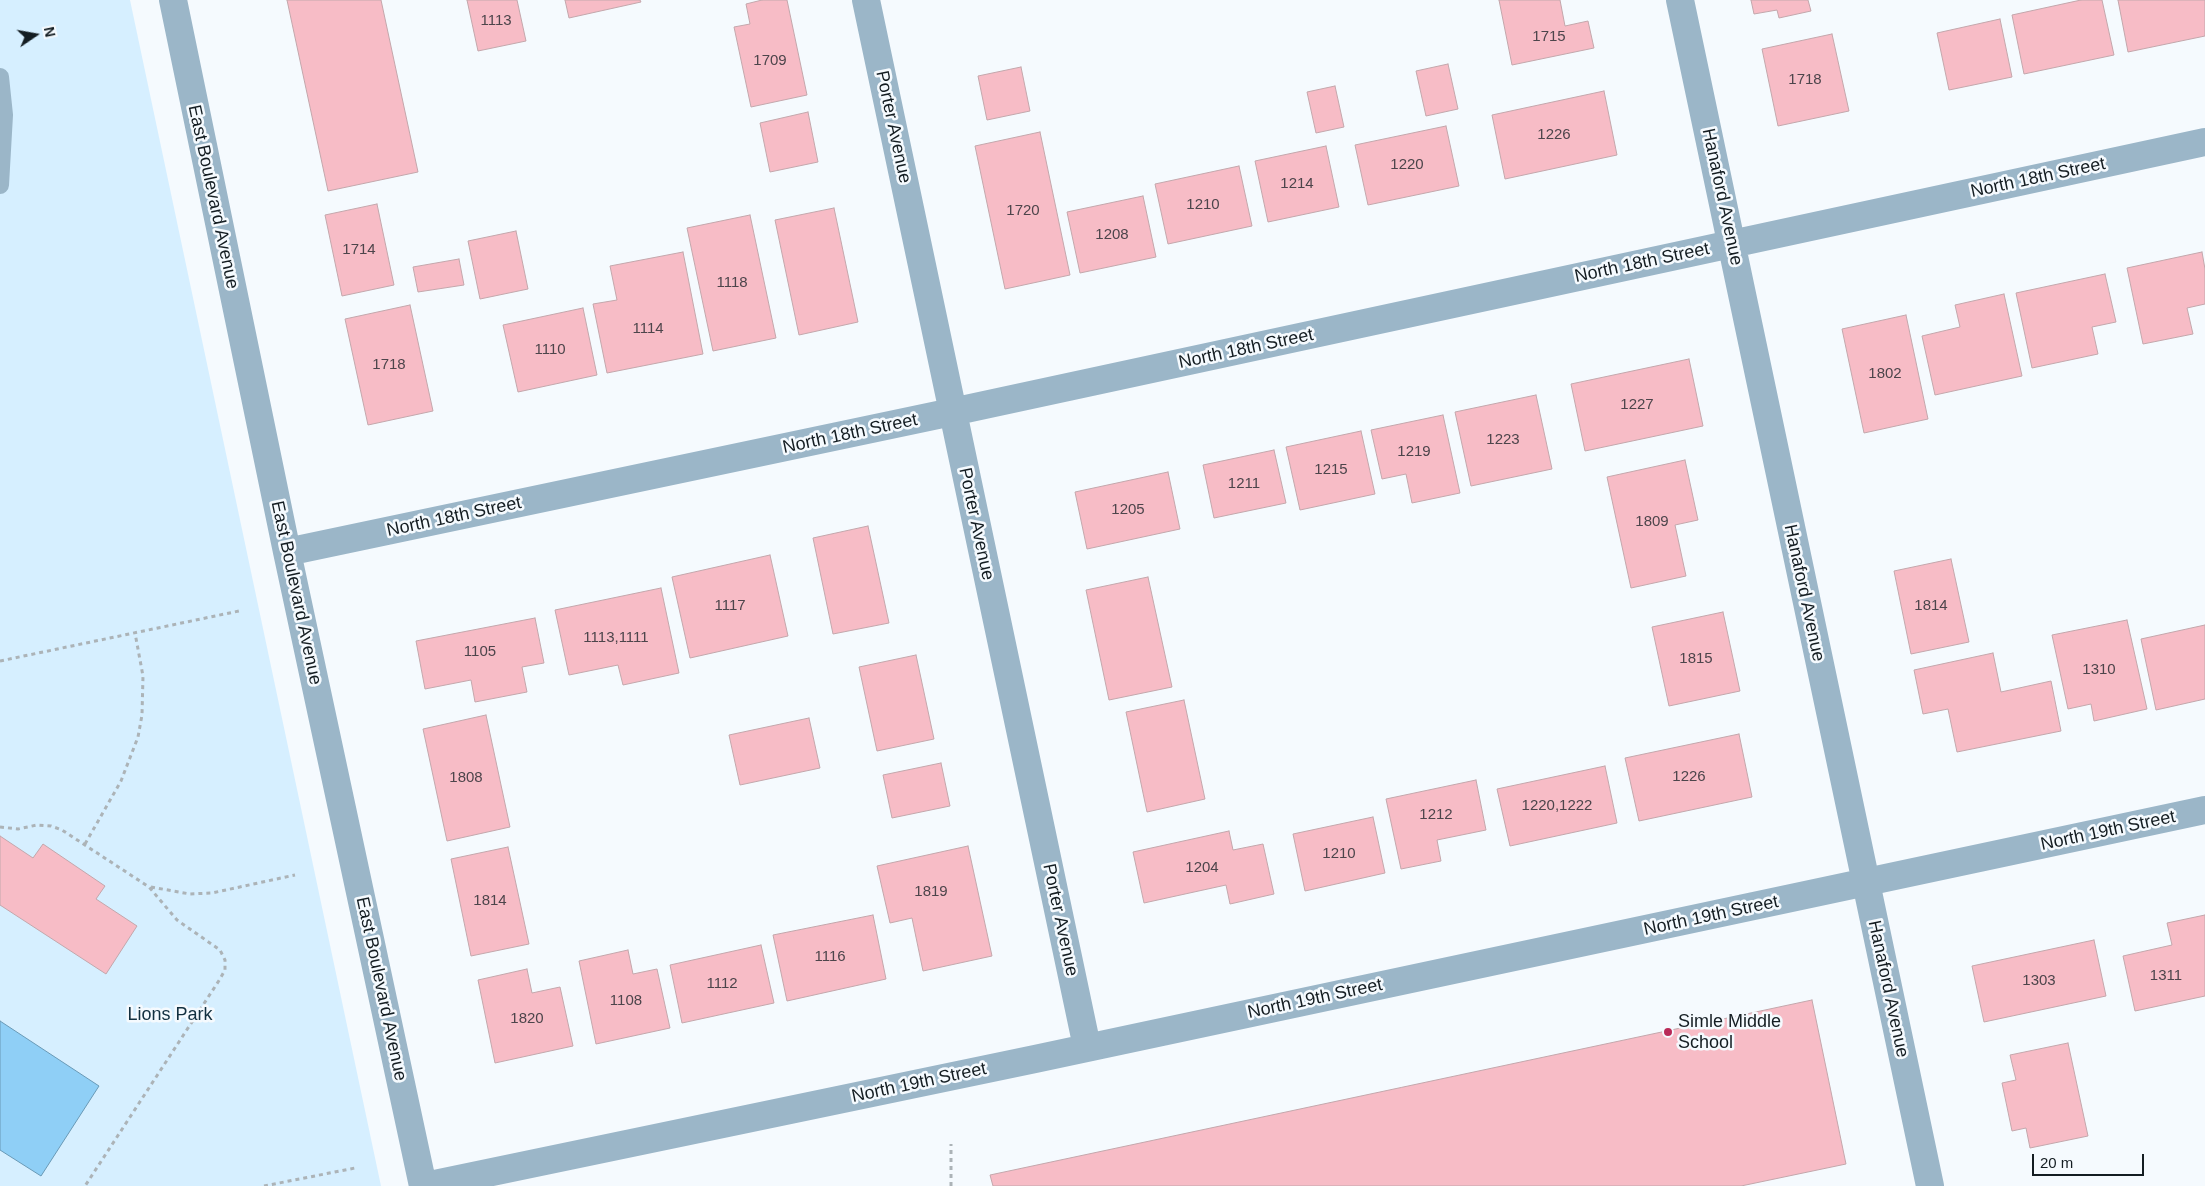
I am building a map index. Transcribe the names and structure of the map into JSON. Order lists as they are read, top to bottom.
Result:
{
  "streets": {
    "street": [
      "Porter Avenue",
      "North 18th Street",
      "East Boulevard Avenue",
      "Hanaford Avenue",
      "North 19th Street"
    ]
  },
  "crossings": [
    ["Porter Avenue", "North 18th Street"],
    ["Porter Avenue", "North 19th Street"],
    ["North 18th Street", "East Boulevard Avenue"],
    ["North 18th Street", "Hanaford Avenue"],
    ["East Boulevard Avenue", "North 19th Street"],
    ["Hanaford Avenue", "North 19th Street"]
  ],
  "parks": ["Lions Park"],
  "places": ["Simle Middle School"],
  "house_numbers": [
    "1113",
    "1715",
    "1709",
    "1718",
    "1226",
    "1220",
    "1214",
    "1210",
    "1720",
    "1208",
    "1714",
    "1118",
    "1114",
    "1110",
    "1718",
    "1802",
    "1227",
    "1223",
    "1219",
    "1215",
    "1211",
    "1205",
    "1809",
    "1117",
    "1814",
    "1113,1111",
    "1105",
    "1815",
    "1310",
    "1226",
    "1808",
    "1220,1222",
    "1212",
    "1210",
    "1204",
    "1819",
    "1814",
    "1116",
    "1311",
    "1303",
    "1112",
    "1108",
    "1820"
  ],
  "scale_bar": "20 m",
  "north": "right"
}
